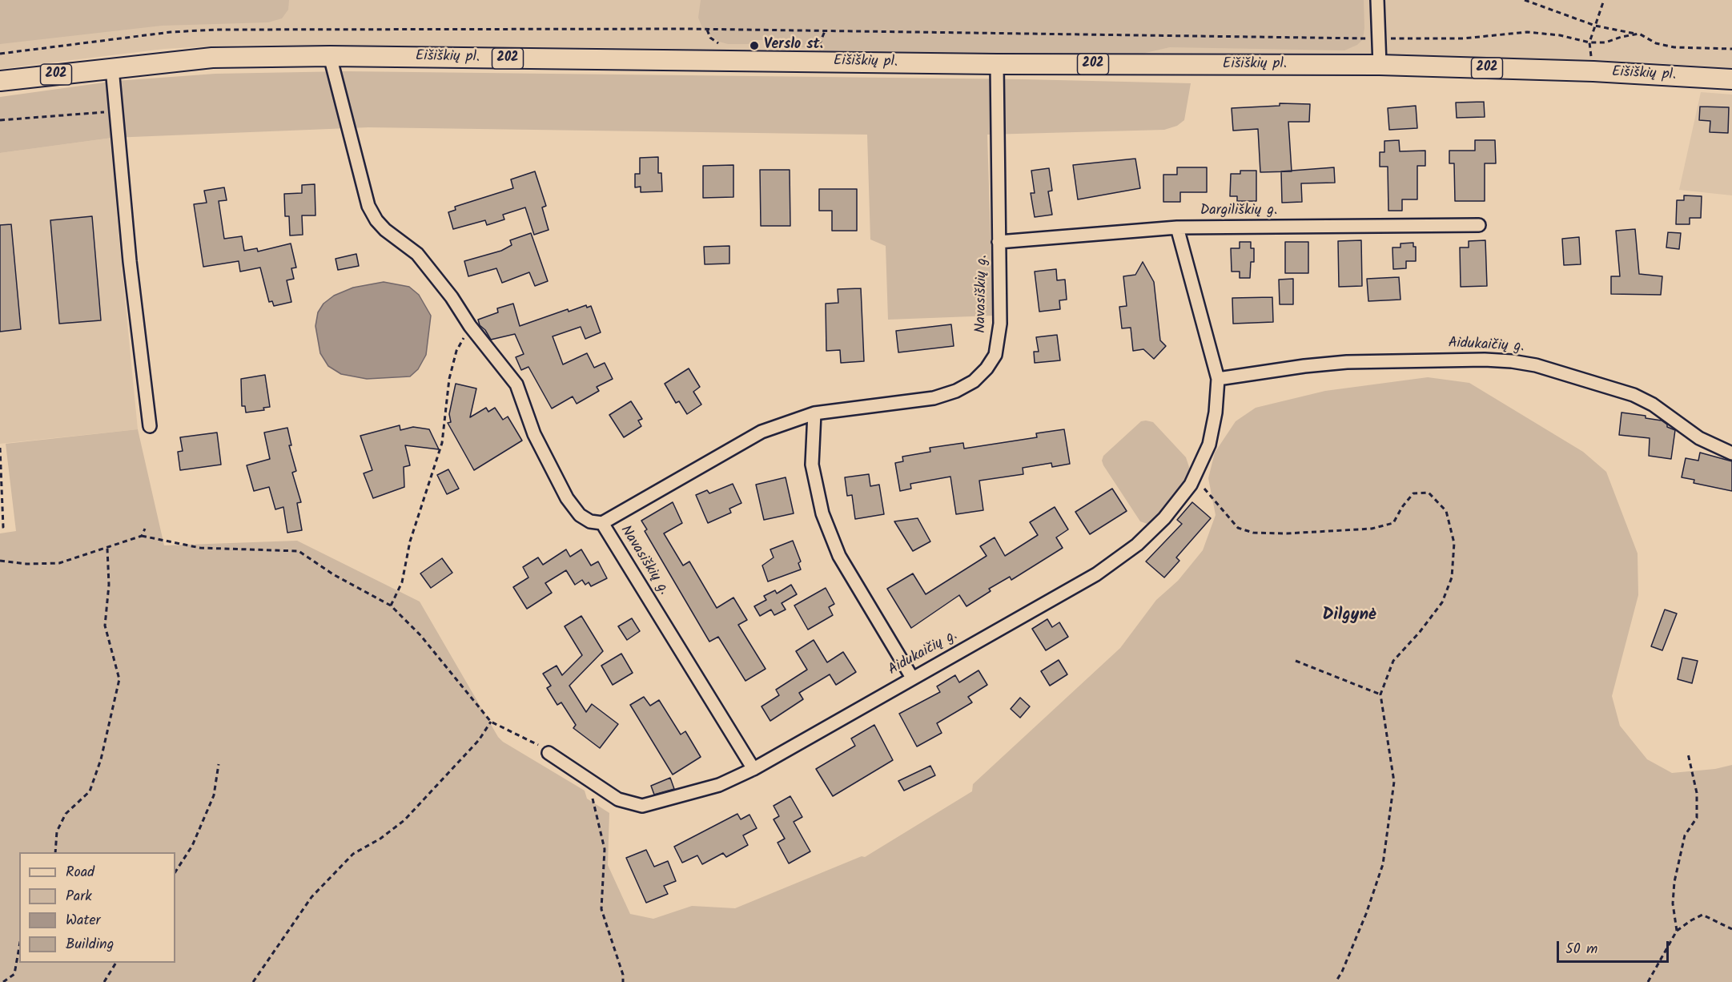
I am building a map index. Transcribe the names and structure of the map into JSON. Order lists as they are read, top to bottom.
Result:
{
  "streets": {
    "main road": ["Eišiškių pl.", "202"],
    "street": ["Dargiliškių g.", "Navasiškių g.", "Aidukaičių g."]
  },
  "crossings": [
    ["Eišiškių pl.", "Navasiškių g."],
    ["Dargiliškių g.", "Navasiškių g."],
    ["Dargiliškių g.", "Aidukaičių g."],
    ["Navasiškių g.", "Aidukaičių g."]
  ],
  "districts": ["Dilgynė"],
  "places": ["Verslo st."],
  "legend": [
    "Road",
    "Park",
    "Water",
    "Building"
  ],
  "scale_bar": "50 m"
}
